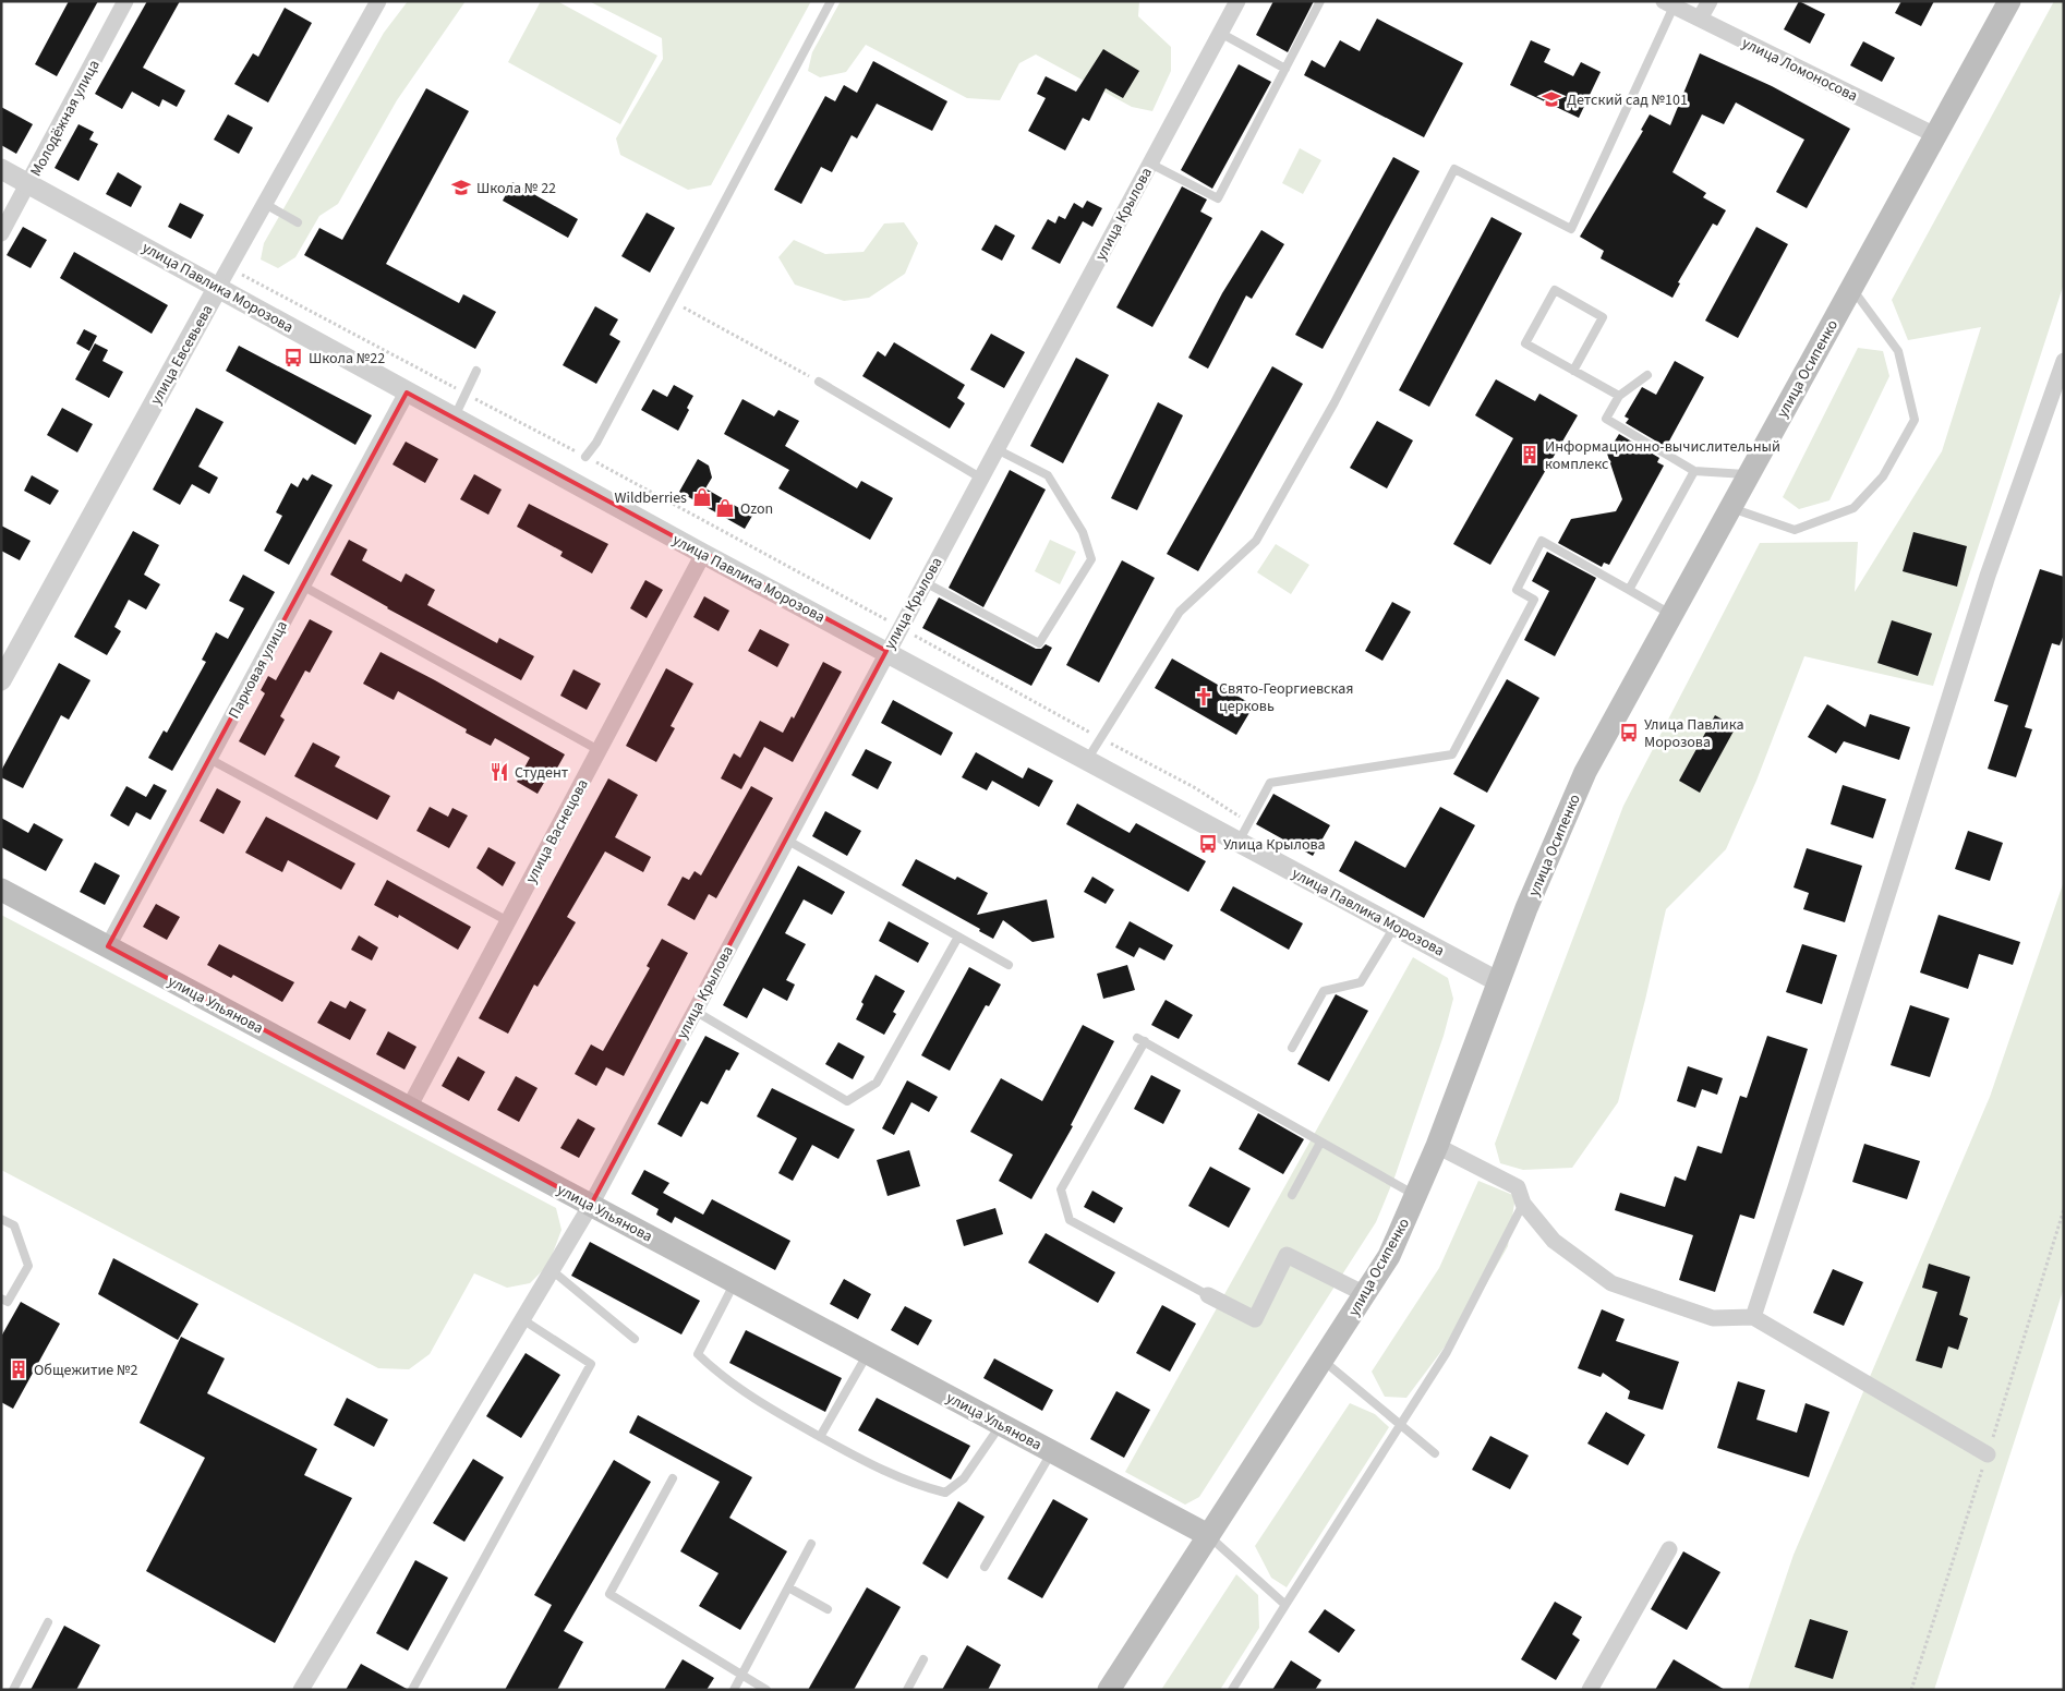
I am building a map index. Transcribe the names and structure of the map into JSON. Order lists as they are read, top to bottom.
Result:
{
  "streets": {
    "main road": ["улица Осипенко", "улица Ульянова"],
    "street": [
      "улица Ломоносова",
      "Молодёжная улица",
      "улица Крылова",
      "улица Павлика Морозова",
      "улица Евсевьева",
      "Парковая улица",
      "улица Васнецова"
    ]
  },
  "crossings": [
    ["улица Ломоносова", "улица Осипенко"],
    ["Молодёжная улица", "улица Павлика Морозова"],
    ["улица Крылова", "улица Павлика Морозова"],
    ["улица Крылова", "улица Ульянова"],
    ["улица Павлика Морозова", "улица Евсевьева"],
    ["улица Павлика Морозова", "улица Осипенко"],
    ["улица Павлика Морозова", "Парковая улица"],
    ["улица Павлика Морозова", "улица Васнецова"],
    ["улица Осипенко", "улица Ульянова"],
    ["Парковая улица", "улица Ульянова"],
    ["улица Васнецова", "улица Ульянова"]
  ],
  "places": {
    "school or university": ["Детский сад №101", "Школа № 22"],
    "bus stop": ["Школа №22", "Улица Павлика Морозова", "Улица Крылова"],
    "building": ["Информационно-вычислительный комплекс", "Общежитие №2"],
    "shop": ["Wildberries", "Ozon"],
    "church": ["Свято-Георгиевская церковь"],
    "restaurant": ["Студент"]
  }
}
